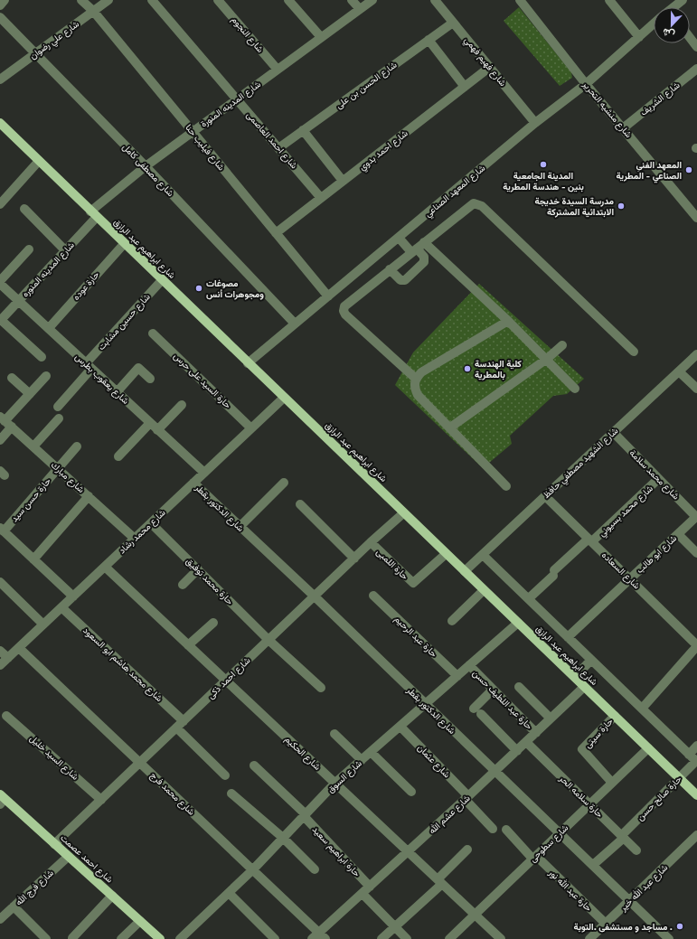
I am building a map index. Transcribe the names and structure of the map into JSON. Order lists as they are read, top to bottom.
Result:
{
  "streets": {
    "main road": ["شارع ابراهيم عبد الرازق", "شارع احمد عصمت"],
    "street": [
      "شارع النجوم",
      "شارع علي رضوان",
      "شارع فهيم فهمي",
      "شارع الحسن بن على",
      "شارع الشريف",
      "شارع المدينه المنورة",
      "شارع منشيه التحرير",
      "شارع احمد العاصمى",
      "شارع فيليب حنا",
      "شارع احمد بدوي",
      "شارع مصطفى كامل",
      "شارع المعهد الصناعي",
      "شارع المدينه المنوره",
      "حارة عوده",
      "شارع حسين مشابت",
      "شارع يعقوب بطرس",
      "حارة السيد على حرس",
      "شارع الشهيد مصطفي حافظ",
      "شارع محمد سلامة",
      "شارع مبارك",
      "حارة حسن سيد",
      "شارع الدكتور بقطر",
      "شارع محمد بسيوني",
      "شارع محمد رشاد",
      "شارع ابو طالب",
      "حارة اللمبى",
      "شارع السعاده",
      "حارة محمد توفيق",
      "حارة عبد الرحيم",
      "شارع محمد هاشم ابو السعود",
      "شارع احمد ذكى",
      "حارة عبد اللطيف حسن",
      "حارة سيتى",
      "شارع الحكيم",
      "شارع السيد خليل",
      "شارع عثمان",
      "شارع السوق",
      "شارع محمد فرج",
      "حارة سلامه الحر",
      "حارة صالح حسن",
      "شارع عشم الله",
      "شارع سطوحى",
      "حارة ابراهيم سعيد",
      "شارع فرج الله",
      "شارع عبد الله خير",
      "حارة عبد الله نور"
    ]
  },
  "crossings": [
    ["شارع النجوم", "شارع المدينه المنورة"],
    ["شارع علي رضوان", "شارع فيليب حنا"],
    ["شارع علي رضوان", "شارع مصطفى كامل"],
    ["شارع فهيم فهمي", "شارع الحسن بن على"],
    ["شارع فهيم فهمي", "شارع احمد بدوي"],
    ["شارع فهيم فهمي", "شارع المعهد الصناعي"],
    ["شارع الحسن بن على", "شارع احمد العاصمى"],
    ["شارع الشريف", "شارع منشيه التحرير"],
    ["شارع المدينه المنورة", "شارع احمد العاصمى"],
    ["شارع المدينه المنورة", "شارع فيليب حنا"],
    ["شارع المدينه المنورة", "شارع مصطفى كامل"],
    ["شارع المدينه المنورة", "شارع ابراهيم عبد الرازق"],
    ["شارع المدينه المنورة", "شارع المدينه المنوره"],
    ["شارع منشيه التحرير", "شارع المعهد الصناعي"],
    ["شارع احمد العاصمى", "شارع احمد بدوي"],
    ["شارع فيليب حنا", "شارع احمد بدوي"],
    ["شارع فيليب حنا", "شارع المعهد الصناعي"],
    ["شارع مصطفى كامل", "شارع المعهد الصناعي"],
    ["شارع المعهد الصناعي", "شارع ابراهيم عبد الرازق"],
    ["شارع ابراهيم عبد الرازق", "شارع المدينه المنوره"],
    ["شارع ابراهيم عبد الرازق", "حارة عوده"],
    ["شارع ابراهيم عبد الرازق", "شارع حسين مشابت"],
    ["شارع ابراهيم عبد الرازق", "شارع الشهيد مصطفي حافظ"],
    ["شارع ابراهيم عبد الرازق", "شارع محمد بسيوني"],
    ["شارع ابراهيم عبد الرازق", "شارع محمد رشاد"],
    ["شارع ابراهيم عبد الرازق", "شارع ابو طالب"],
    ["شارع ابراهيم عبد الرازق", "حارة اللمبى"],
    ["شارع ابراهيم عبد الرازق", "شارع احمد ذكى"],
    ["شارع ابراهيم عبد الرازق", "حارة سيتى"],
    ["شارع ابراهيم عبد الرازق", "شارع السوق"],
    ["شارع ابراهيم عبد الرازق", "حارة صالح حسن"],
    ["شارع ابراهيم عبد الرازق", "شارع عشم الله"],
    ["شارع ابراهيم عبد الرازق", "شارع سطوحى"],
    ["شارع المدينه المنوره", "شارع يعقوب بطرس"],
    ["حارة عوده", "شارع يعقوب بطرس"],
    ["شارع حسين مشابت", "شارع يعقوب بطرس"],
    ["شارع يعقوب بطرس", "شارع محمد رشاد"],
    ["حارة السيد على حرس", "شارع محمد رشاد"],
    ["شارع الشهيد مصطفي حافظ", "شارع محمد سلامة"],
    ["شارع الشهيد مصطفي حافظ", "شارع السعاده"],
    ["شارع محمد سلامة", "شارع محمد بسيوني"],
    ["شارع محمد سلامة", "شارع ابو طالب"],
    ["شارع مبارك", "حارة حسن سيد"],
    ["شارع مبارك", "شارع محمد رشاد"],
    ["شارع الدكتور بقطر", "شارع محمد رشاد"],
    ["شارع الدكتور بقطر", "شارع احمد ذكى"],
    ["شارع الدكتور بقطر", "شارع السوق"],
    ["شارع الدكتور بقطر", "حارة صالح حسن"],
    ["شارع الدكتور بقطر", "شارع عشم الله"],
    ["شارع الدكتور بقطر", "شارع سطوحى"],
    ["شارع الدكتور بقطر", "شارع عبد الله خير"],
    ["شارع محمد بسيوني", "شارع السعاده"],
    ["شارع محمد رشاد", "حارة محمد توفيق"],
    ["شارع محمد رشاد", "شارع محمد هاشم ابو السعود"],
    ["شارع محمد رشاد", "شارع الحكيم"],
    ["شارع محمد رشاد", "شارع محمد فرج"],
    ["شارع ابو طالب", "شارع السعاده"],
    ["حارة اللمبى", "شارع احمد ذكى"],
    ["حارة محمد توفيق", "شارع احمد ذكى"],
    ["حارة عبد الرحيم", "شارع السوق"],
    ["شارع محمد هاشم ابو السعود", "شارع احمد ذكى"],
    ["شارع احمد ذكى", "شارع الحكيم"],
    ["شارع احمد ذكى", "شارع السيد خليل"],
    ["شارع احمد ذكى", "شارع محمد فرج"],
    ["شارع احمد ذكى", "شارع احمد عصمت"],
    ["حارة عبد اللطيف حسن", "شارع السوق"],
    ["حارة عبد اللطيف حسن", "شارع عشم الله"],
    ["حارة سيتى", "شارع سطوحى"],
    ["شارع الحكيم", "شارع السوق"],
    ["شارع الحكيم", "شارع عشم الله"],
    ["شارع الحكيم", "شارع سطوحى"],
    ["شارع عثمان", "شارع السوق"],
    ["شارع عثمان", "شارع عشم الله"],
    ["شارع السوق", "شارع محمد فرج"],
    ["شارع السوق", "حارة ابراهيم سعيد"],
    ["شارع محمد فرج", "شارع عشم الله"],
    ["حارة سلامه الحر", "حارة صالح حسن"],
    ["حارة سلامه الحر", "شارع عشم الله"],
    ["حارة سلامه الحر", "شارع سطوحى"],
    ["شارع عشم الله", "حارة ابراهيم سعيد"],
    ["شارع سطوحى", "حارة عبد الله نور"],
    ["شارع احمد عصمت", "شارع فرج الله"],
    ["شارع عبد الله خير", "حارة عبد الله نور"]
  ],
  "places": [
    "المدينة الجامعية بنين - هندسة المطرية",
    "المعهد الفني الصناعي - المطرية",
    "مدرسة السيدة خديجة الابتدائية المشتركة",
    "مصوغات ومجوهرات أنس",
    "كلية الهندسة بالمطرية",
    "مساجد و مستشفى .التوبة ."
  ],
  "north": "bottom"
}
